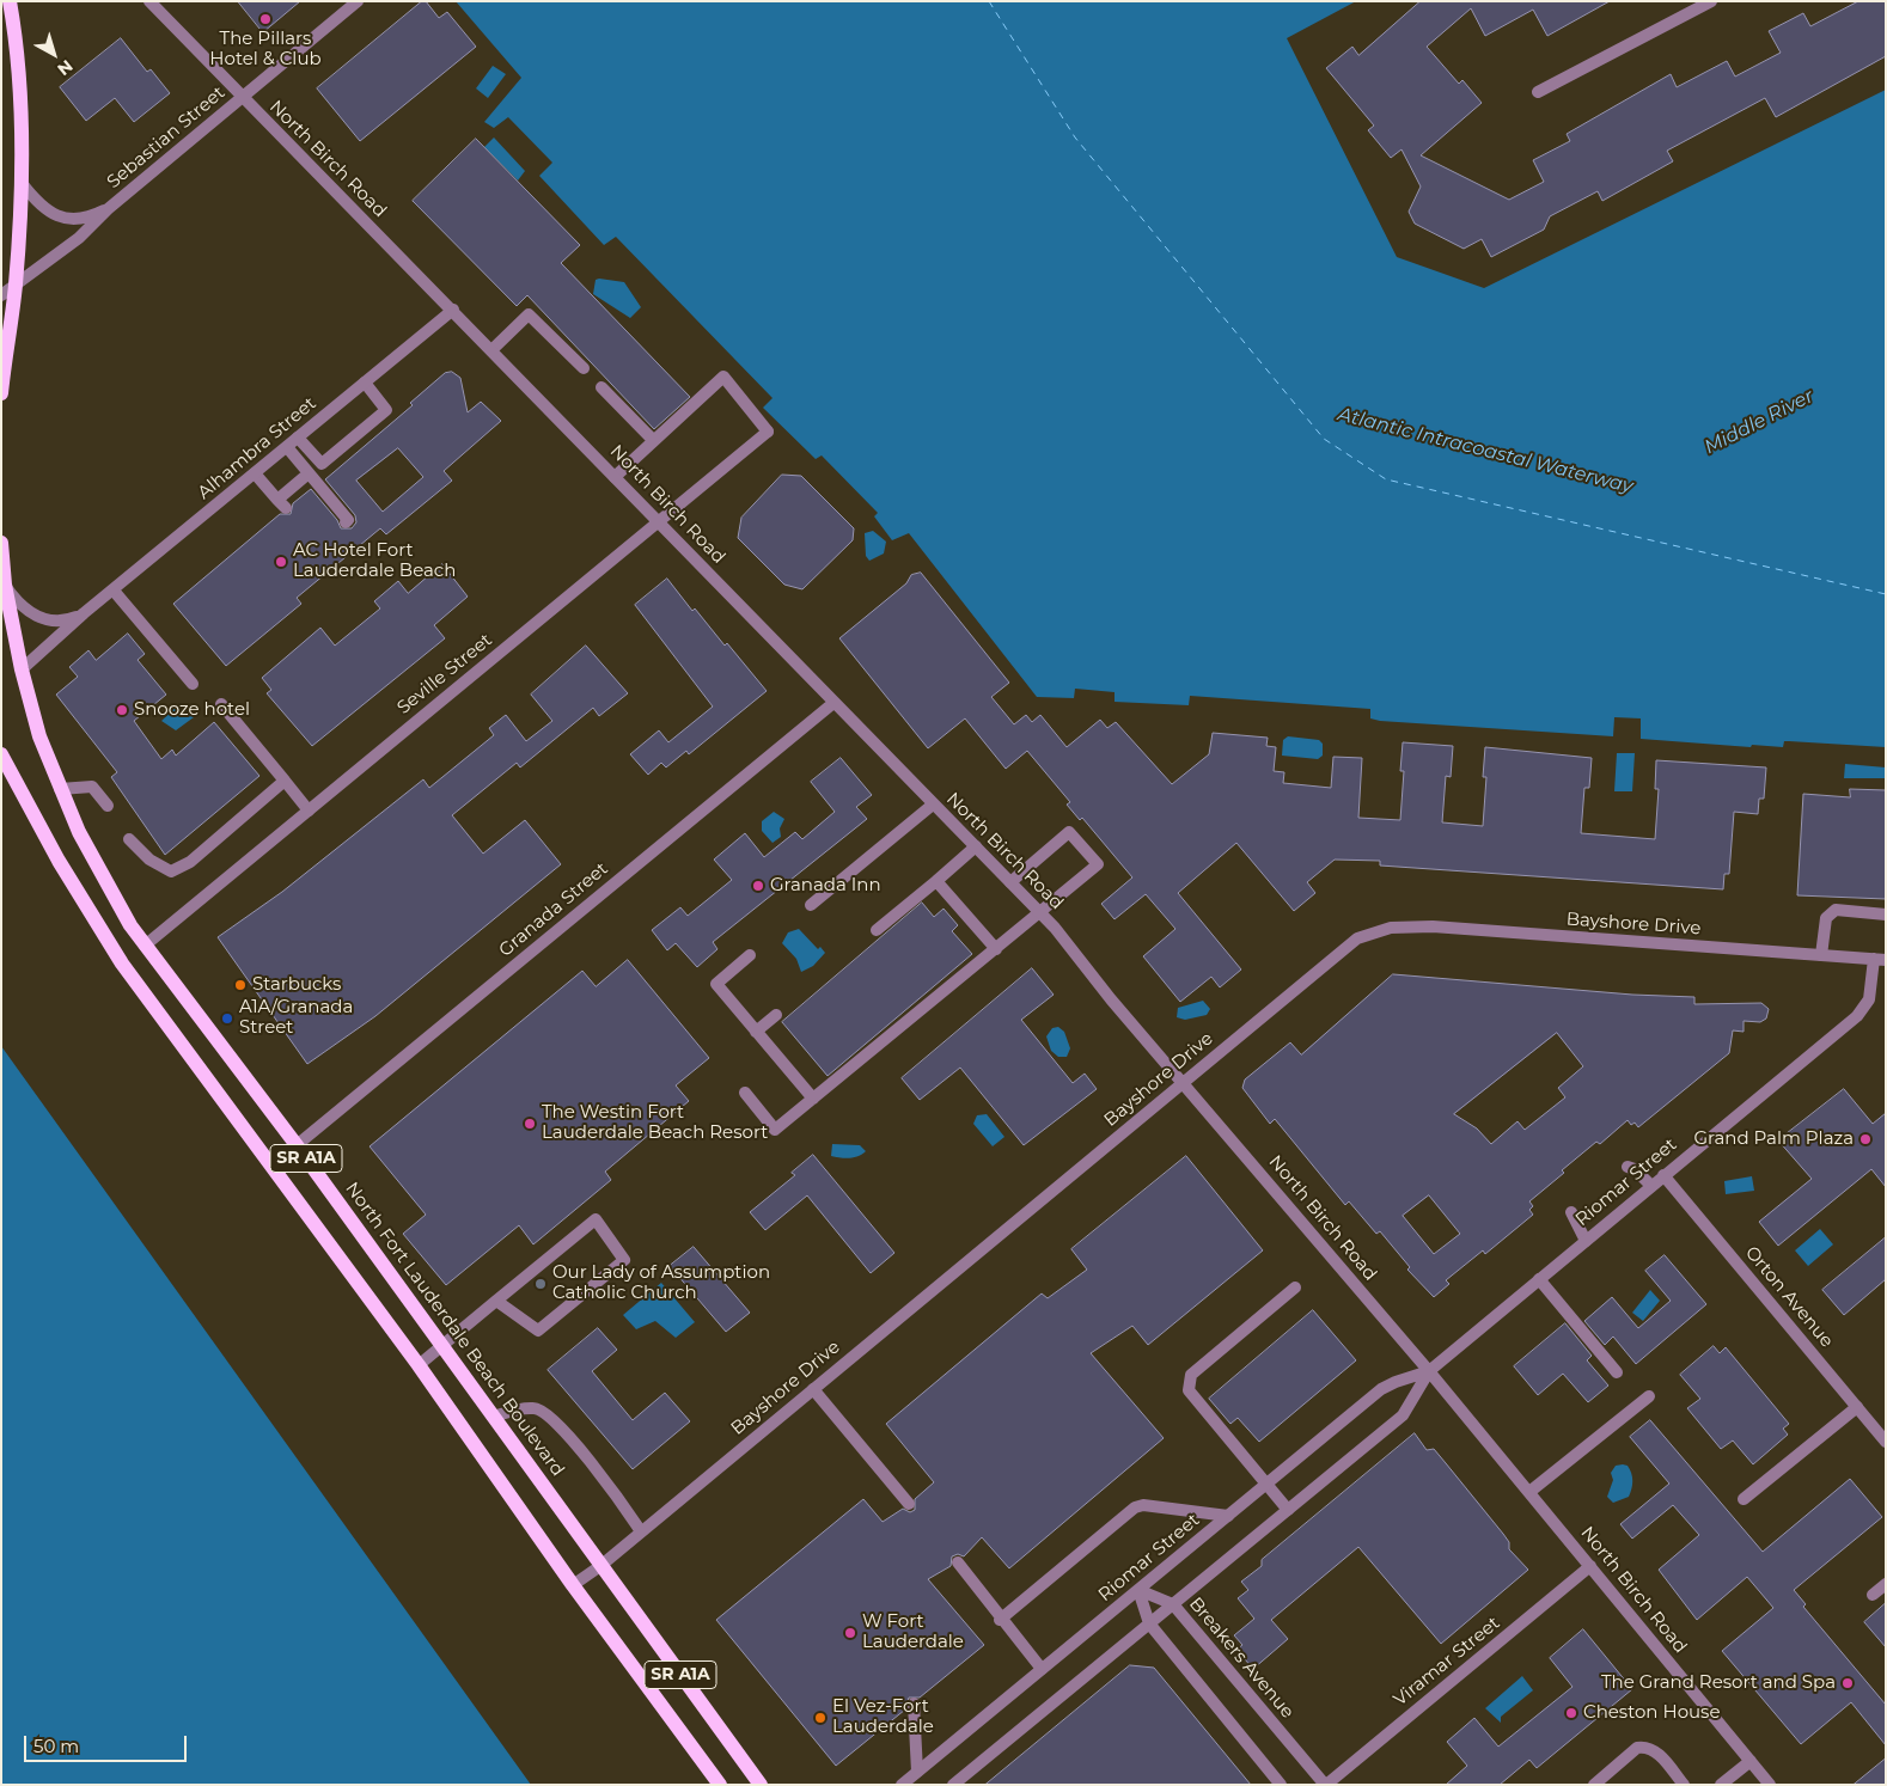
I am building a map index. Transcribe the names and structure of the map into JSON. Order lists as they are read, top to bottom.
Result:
{
  "streets": {
    "main road": ["SR A1A", "North Fort Lauderdale Beach Boulevard"],
    "street": [
      "Sebastian Street",
      "North Birch Road",
      "Alhambra Street",
      "Seville Street",
      "Granada Street",
      "Bayshore Drive",
      "Riomar Street",
      "Orton Avenue",
      "Breakers Avenue",
      "Viramar Street"
    ]
  },
  "crossings": [
    ["Sebastian Street", "North Birch Road"],
    ["North Birch Road", "Alhambra Street"],
    ["North Birch Road", "Seville Street"],
    ["North Birch Road", "Granada Street"],
    ["North Birch Road", "Bayshore Drive"],
    ["North Birch Road", "Riomar Street"],
    ["North Birch Road", "Viramar Street"],
    ["Alhambra Street", "SR A1A"],
    ["Alhambra Street", "North Fort Lauderdale Beach Boulevard"],
    ["Seville Street", "North Fort Lauderdale Beach Boulevard"],
    ["Granada Street", "North Fort Lauderdale Beach Boulevard"],
    ["Bayshore Drive", "SR A1A"],
    ["Bayshore Drive", "Riomar Street"],
    ["Bayshore Drive", "North Fort Lauderdale Beach Boulevard"],
    ["SR A1A", "North Fort Lauderdale Beach Boulevard"],
    ["Riomar Street", "Orton Avenue"],
    ["Riomar Street", "Breakers Avenue"],
    ["Breakers Avenue", "Viramar Street"]
  ],
  "water": ["Middle River", "Atlantic Intracoastal Waterway"],
  "places": [
    "The Pillars Hotel & Club",
    "AC Hotel Fort Lauderdale Beach",
    "Snooze hotel",
    "Granada Inn",
    "Starbucks",
    "A1A/Granada Street",
    "The Westin Fort Lauderdale Beach Resort",
    "Grand Palm Plaza",
    "Our Lady of Assumption Catholic Church",
    "W Fort Lauderdale",
    "The Grand Resort and Spa",
    "Cheston House",
    "El Vez-Fort Lauderdale"
  ],
  "scale_bar": "50 m",
  "north": "bottom right"
}
